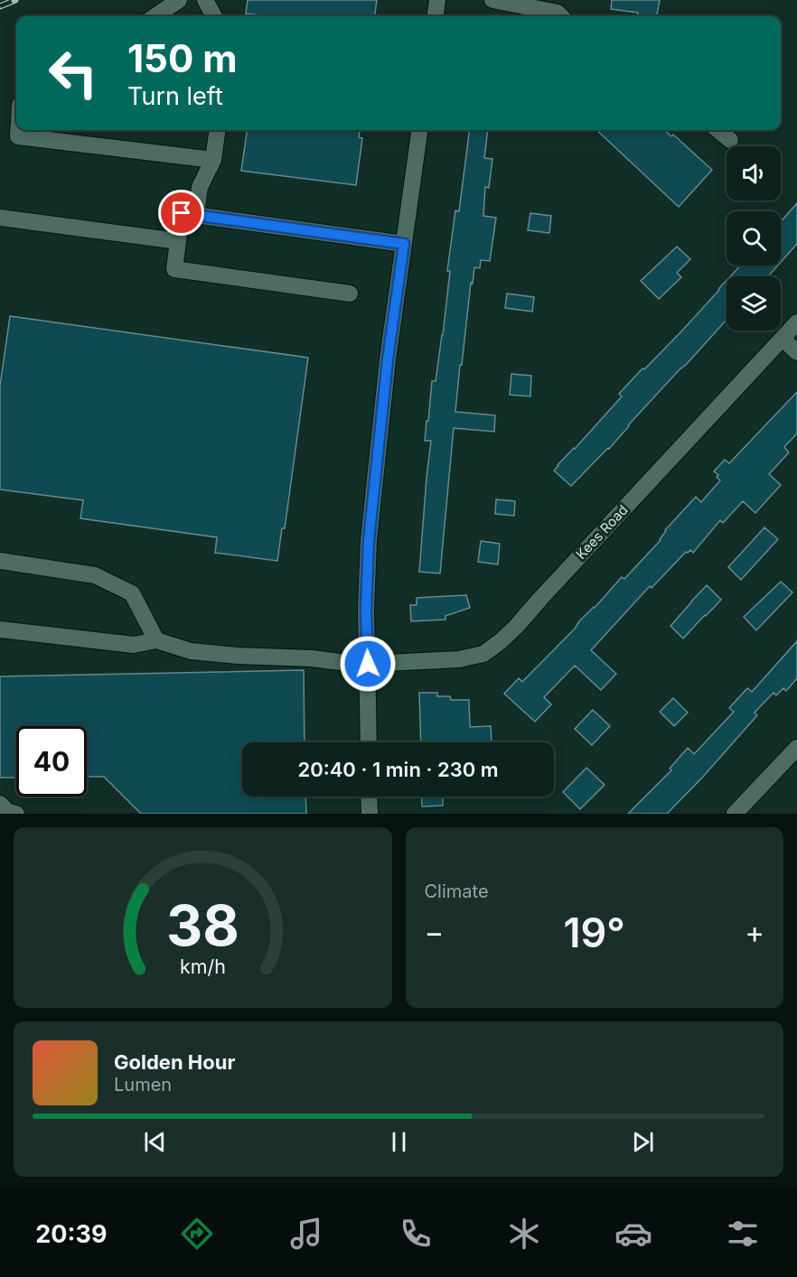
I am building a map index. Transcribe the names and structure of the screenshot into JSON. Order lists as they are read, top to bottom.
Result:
{
  "streets": {
    "street": ["Kees Road"]
  },
  "page": {
    "turn": ["150 m", "Turn left"],
    "limit": "40",
    "trip": "20:40 · 1 min · 230 m",
    "tile": "Climate",
    "heat": ["−", "19°", "+"],
    "song": ["Golden Hour", "Lumen"],
    "tabs": "20:39",
    "gauge": ["38", "km/h"]
  }
}
